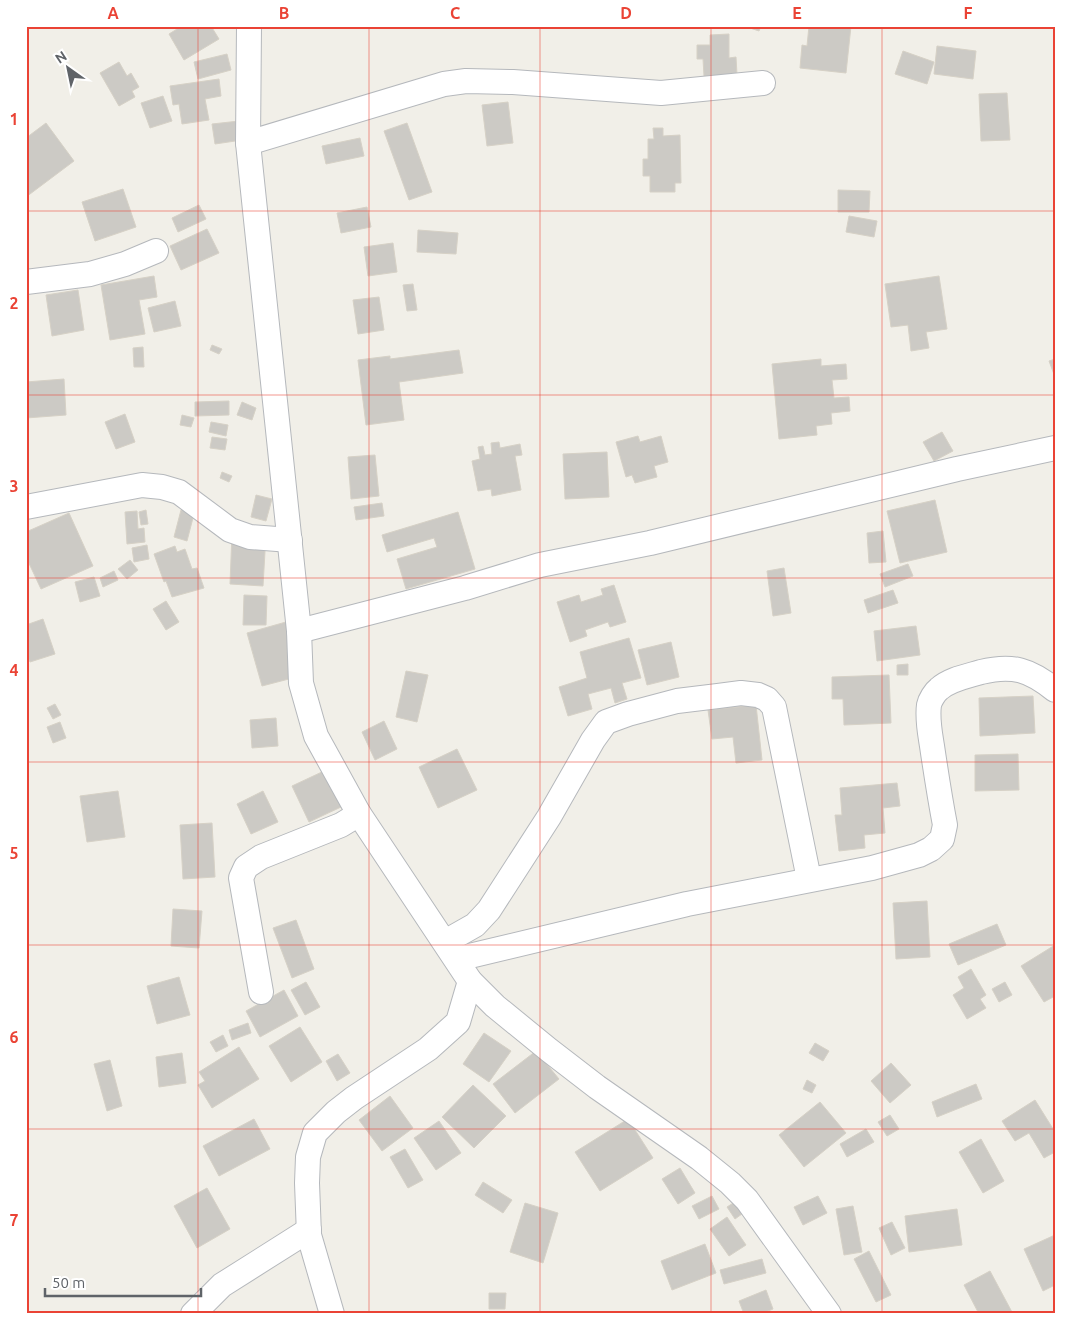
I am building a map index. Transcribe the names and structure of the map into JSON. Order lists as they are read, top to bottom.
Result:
{
  "scale_bar": "50 m",
  "north": "top left",
  "grid": {
    "columns": [
      "A",
      "B",
      "C",
      "D",
      "E",
      "F"
    ],
    "rows": [
      "1",
      "2",
      "3",
      "4",
      "5",
      "6",
      "7"
    ]
  }
}
